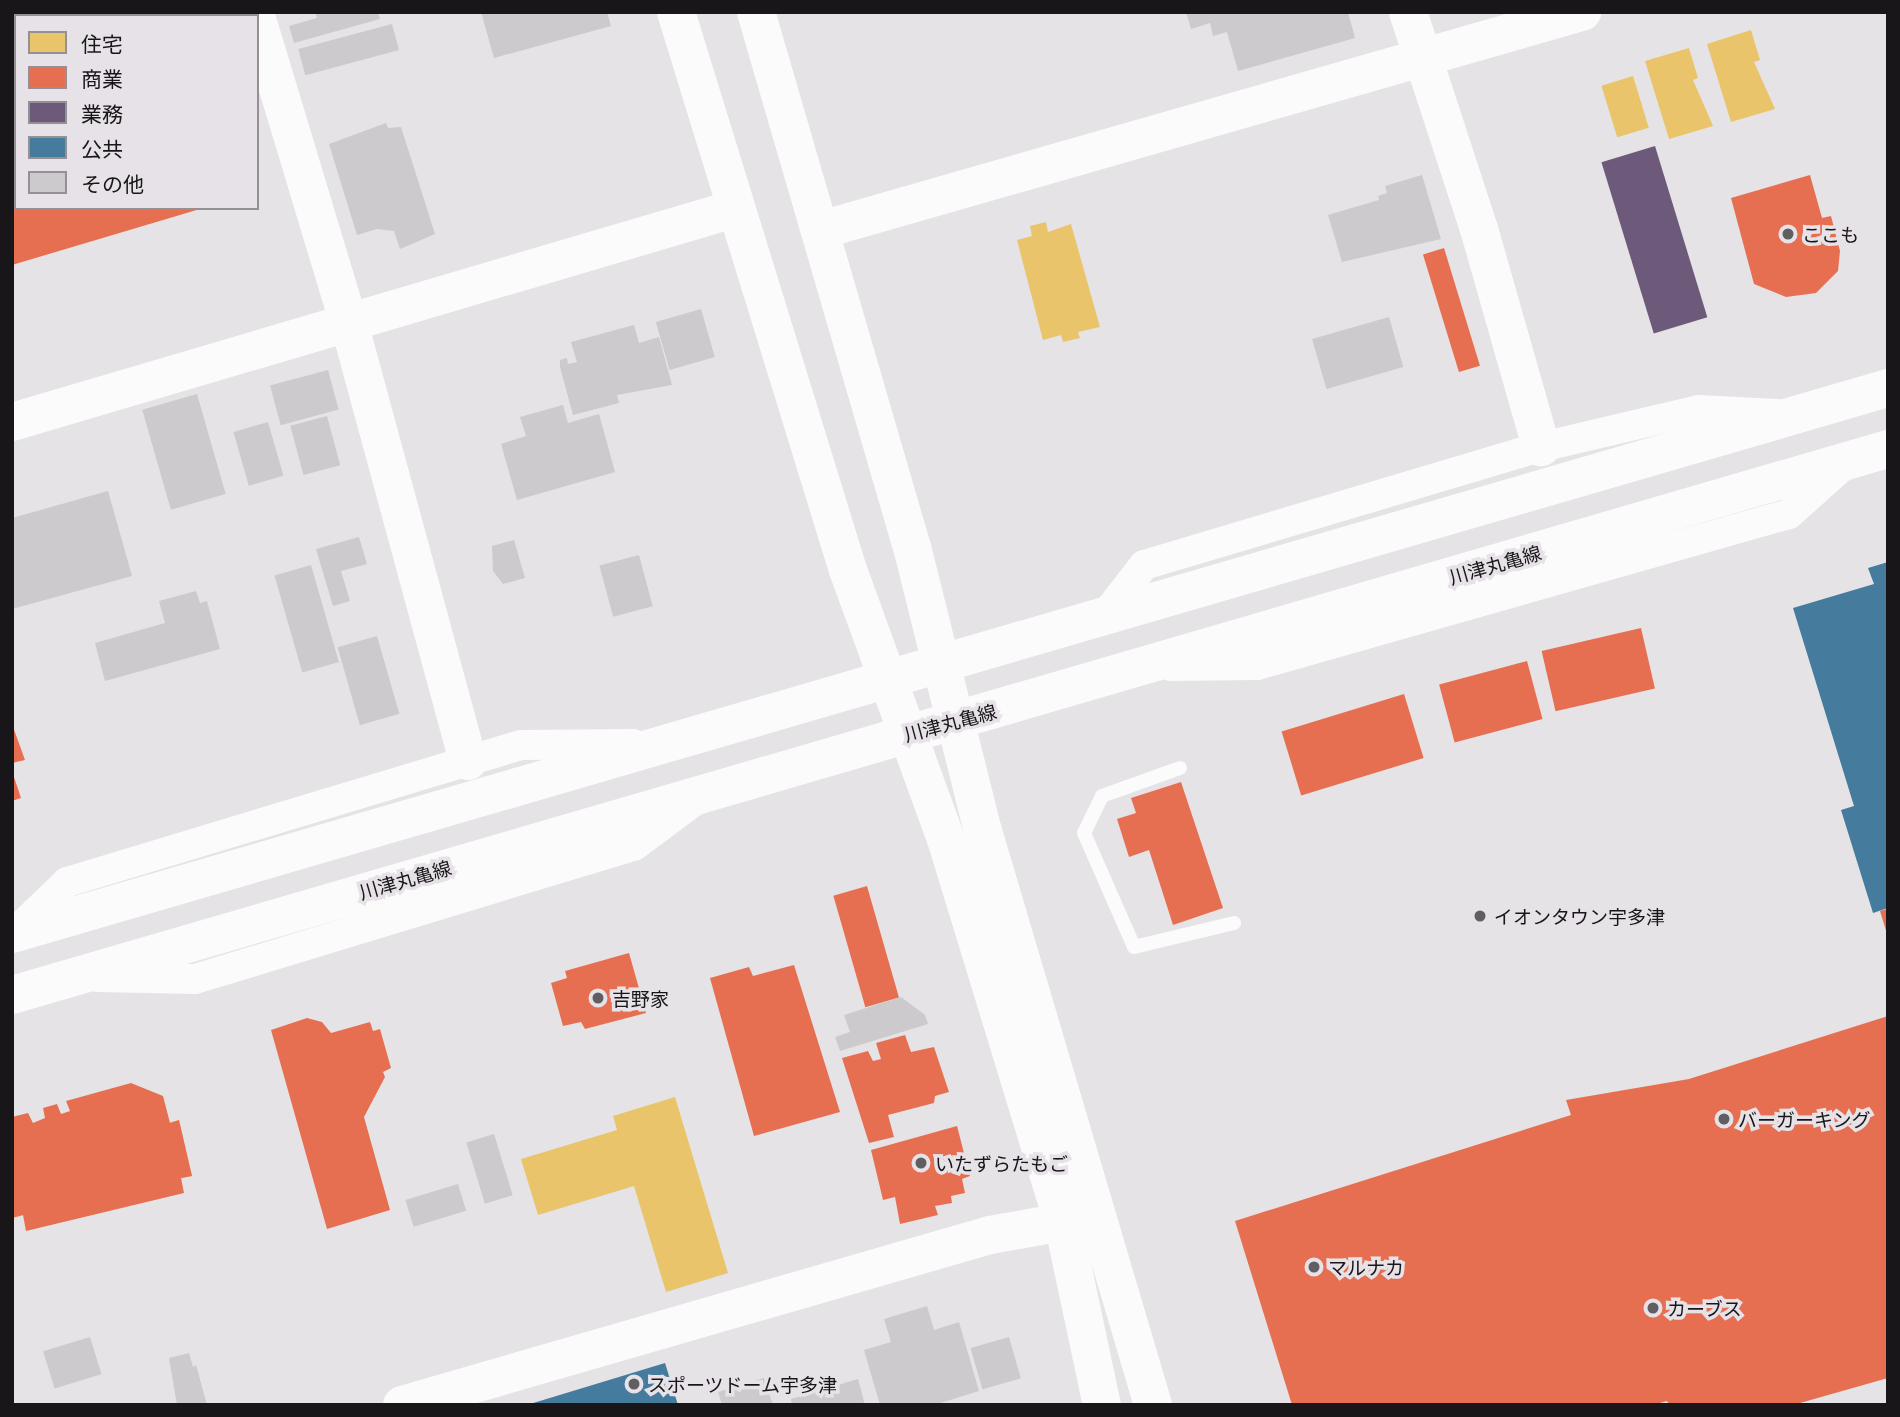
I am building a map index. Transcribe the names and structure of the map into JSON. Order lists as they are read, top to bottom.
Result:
{
  "streets": {
    "street": ["川津丸亀線"]
  },
  "places": [
    "ここも",
    "イオンタウン宇多津",
    "吉野家",
    "バーガーキング",
    "いたずらたもご",
    "マルナカ",
    "カーブス",
    "スポーツドーム宇多津"
  ],
  "legend": [
    "住宅",
    "商業",
    "業務",
    "公共",
    "その他"
  ]
}
